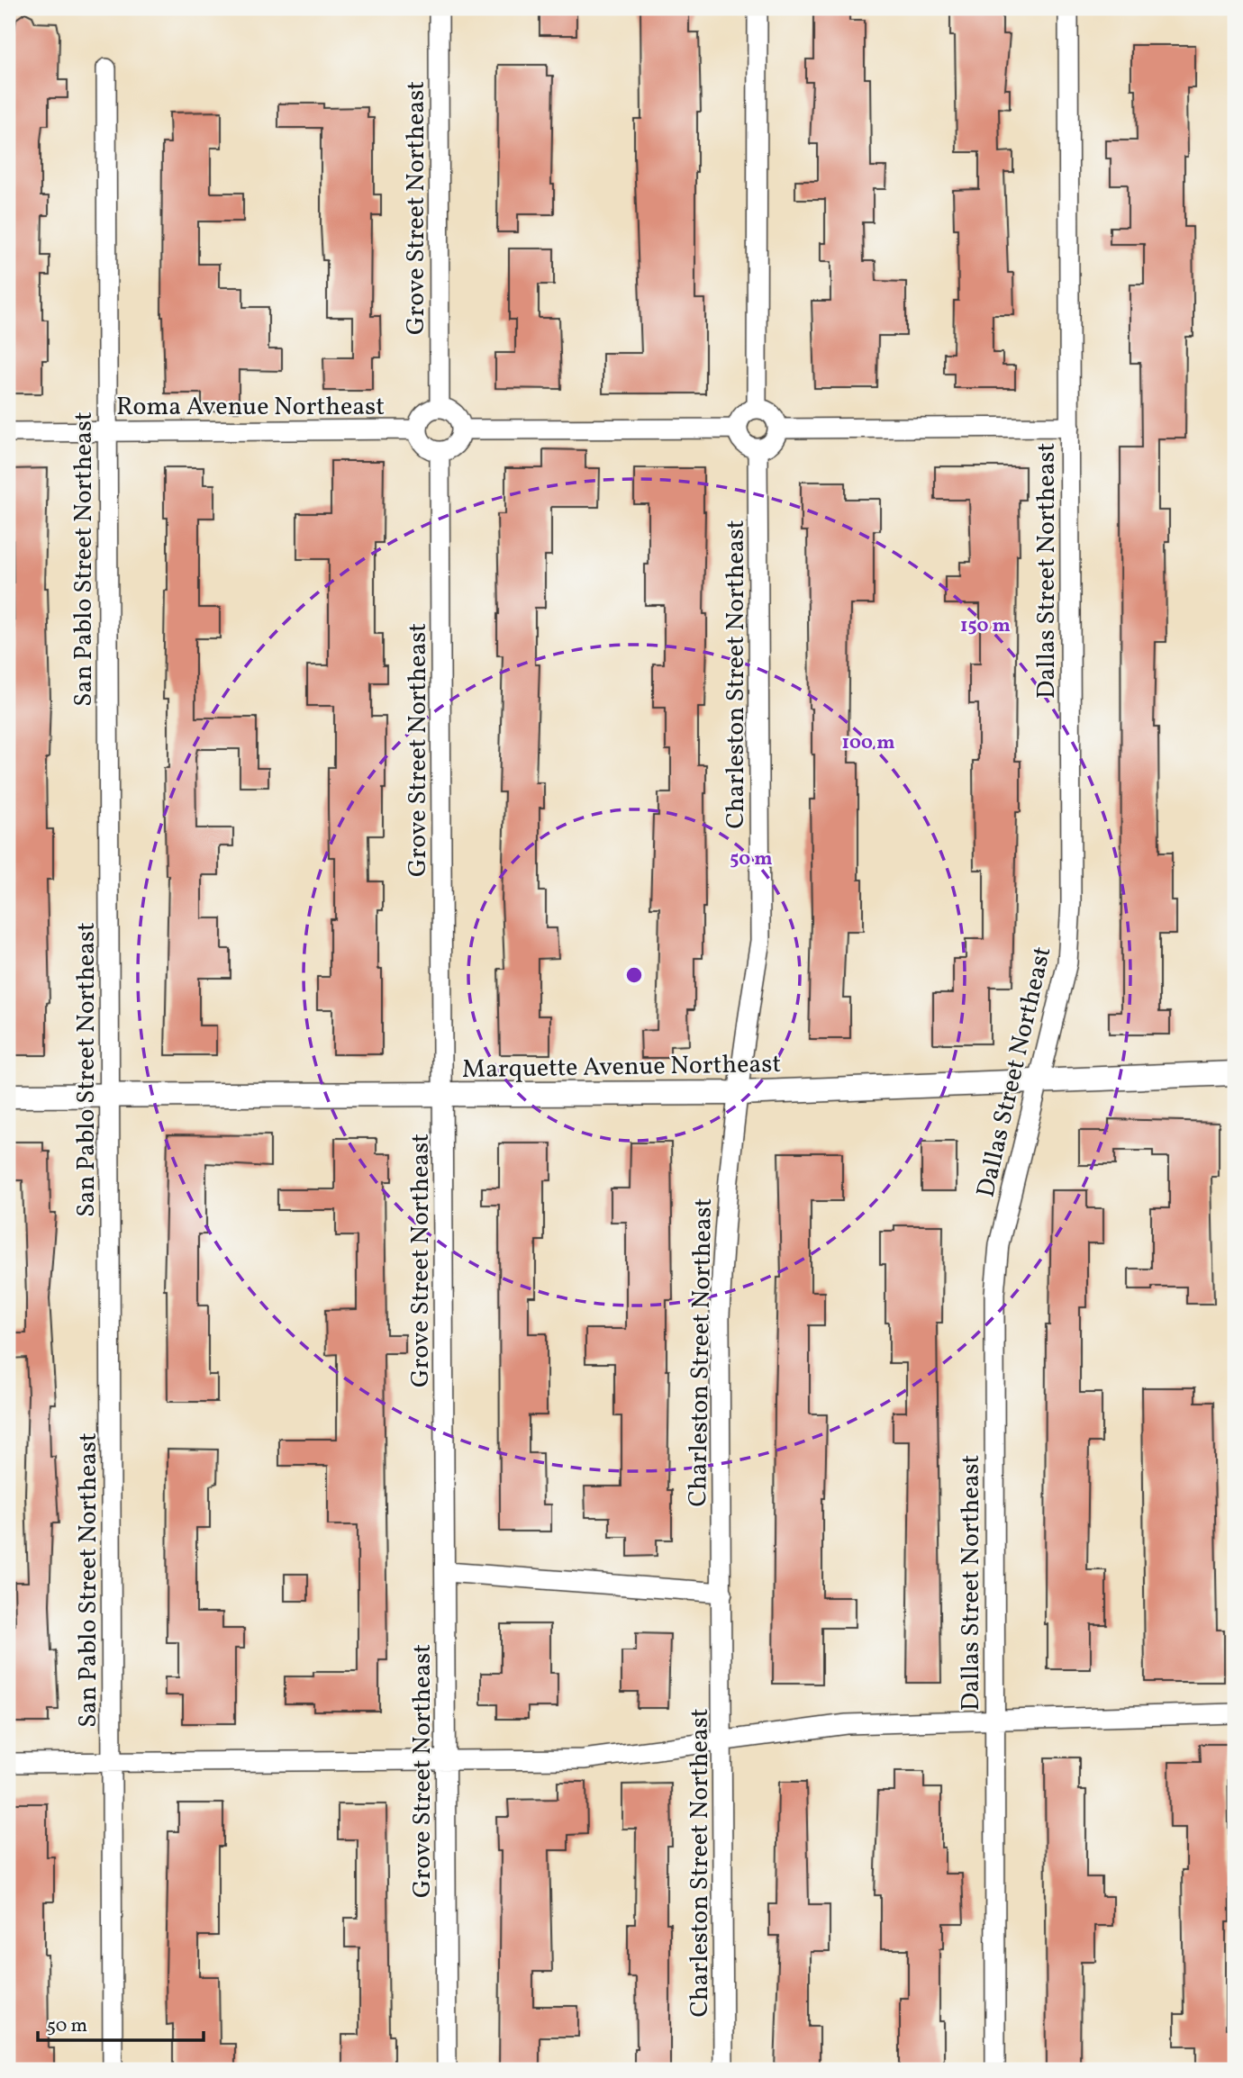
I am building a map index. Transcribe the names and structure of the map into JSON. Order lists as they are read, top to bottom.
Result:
{
  "streets": {
    "street": [
      "Grove Street Northeast",
      "Roma Avenue Northeast",
      "San Pablo Street Northeast",
      "Dallas Street Northeast",
      "Charleston Street Northeast",
      "Marquette Avenue Northeast"
    ]
  },
  "crossings": [
    ["Grove Street Northeast", "Roma Avenue Northeast"],
    ["Grove Street Northeast", "Marquette Avenue Northeast"],
    ["Roma Avenue Northeast", "San Pablo Street Northeast"],
    ["San Pablo Street Northeast", "Marquette Avenue Northeast"],
    ["Dallas Street Northeast", "Marquette Avenue Northeast"],
    ["Charleston Street Northeast", "Marquette Avenue Northeast"]
  ],
  "scale_bar": "50 m",
  "rings": ["150 m", "100 m", "50 m"]
}
